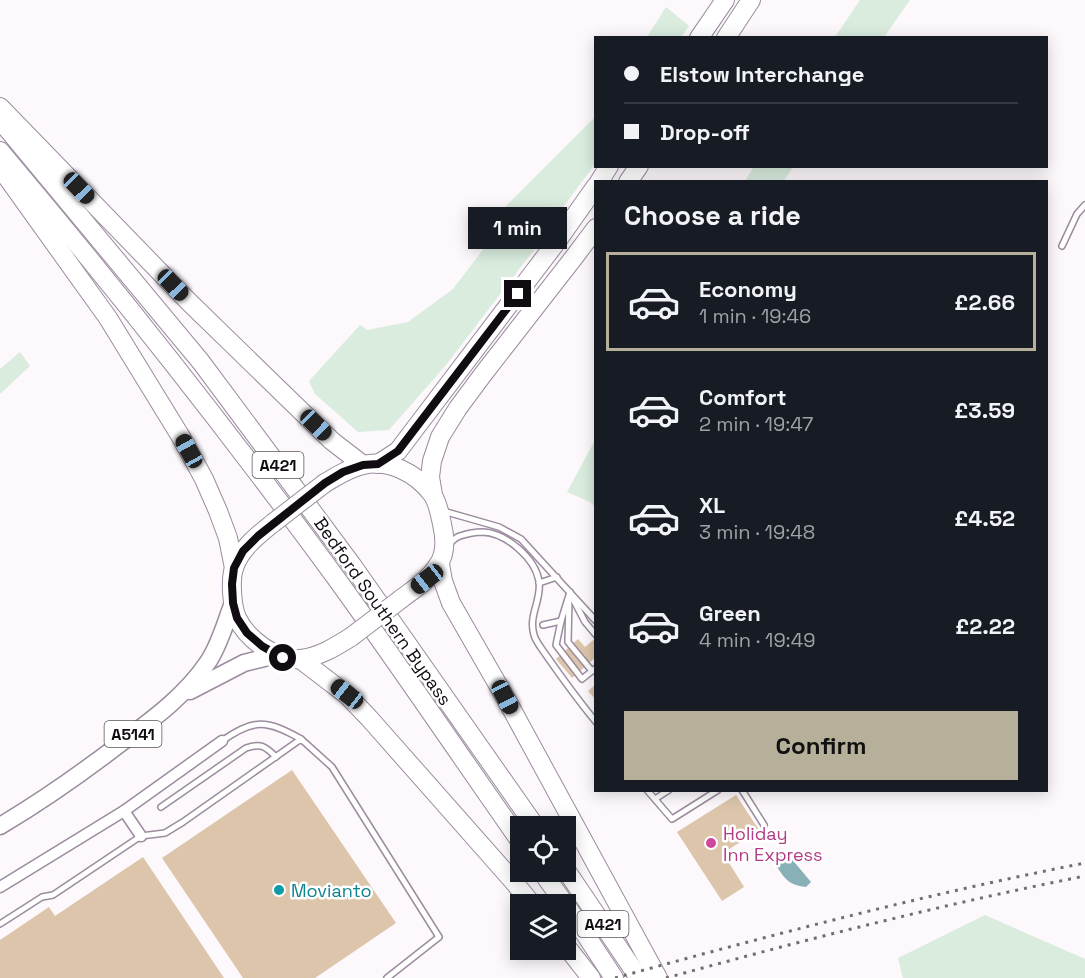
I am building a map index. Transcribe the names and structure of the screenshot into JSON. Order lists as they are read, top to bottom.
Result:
{
  "streets": {
    "highway": ["A421", "Bedford Southern Bypass"],
    "main road": ["A5141"]
  },
  "places": ["Holiday Inn Express", "Movianto"],
  "page": {
    "banner": ["Elstow Interchange", "Drop-off"],
    "heading": "Choose a ride",
    "bubble": "1 min",
    "list": [
      {
        "name": "Economy",
        "note": "1 min · 19:46",
        "value": "£2.66"
      },
      {
        "name": "Comfort",
        "note": "2 min · 19:47",
        "value": "£3.59"
      },
      {
        "name": "XL",
        "note": "3 min · 19:48",
        "value": "£4.52"
      },
      {
        "name": "Green",
        "note": "4 min · 19:49",
        "value": "£2.22"
      }
    ],
    "buttons": "Confirm"
  }
}
